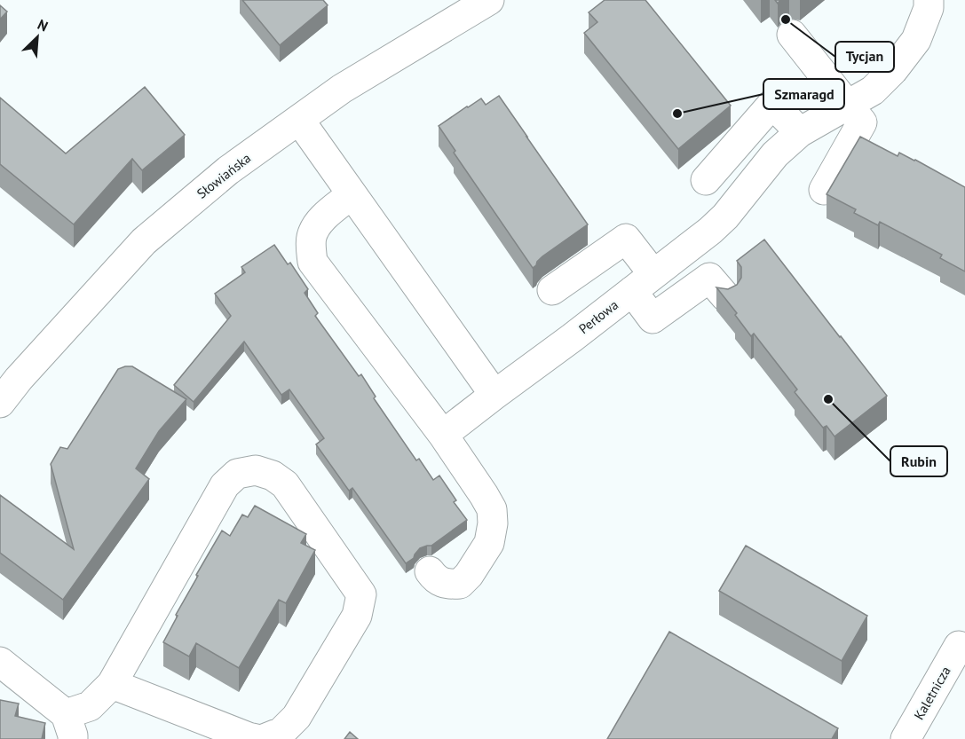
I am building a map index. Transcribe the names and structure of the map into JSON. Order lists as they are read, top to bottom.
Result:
{
  "streets": {
    "street": ["Słowiańska", "Perłowa", "Kaletnicza"]
  },
  "places": ["Tycjan", "Szmaragd", "Rubin"],
  "north": "top right"
}
